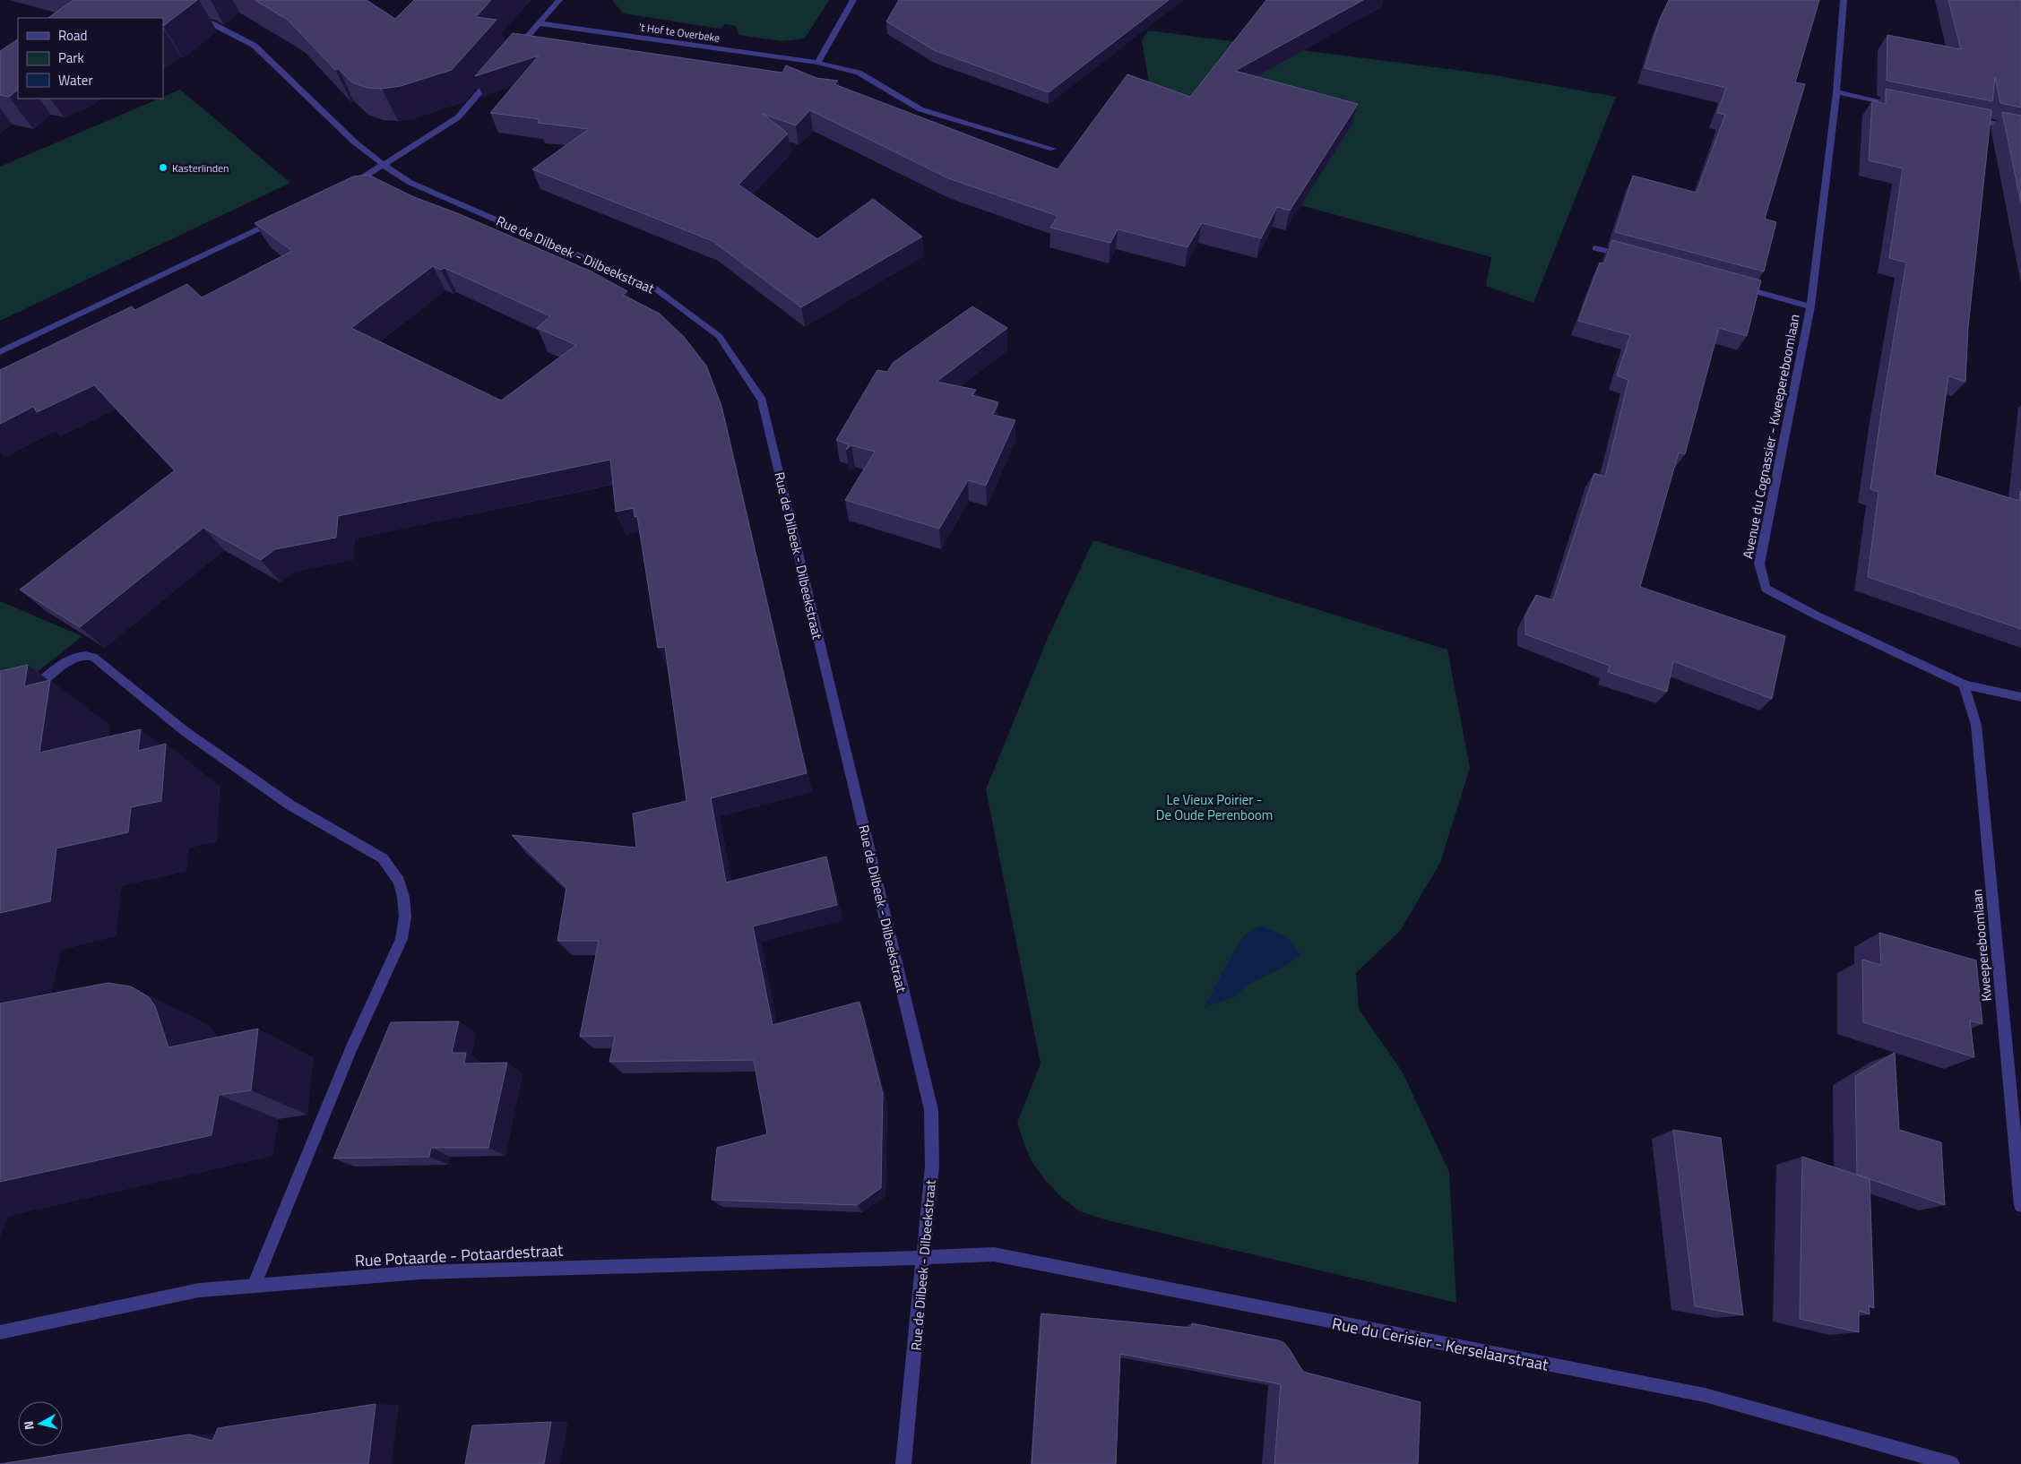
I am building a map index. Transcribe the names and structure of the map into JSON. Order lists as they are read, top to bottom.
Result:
{
  "streets": {
    "street": [
      "'t Hof te Overbeke",
      "Rue de Dilbeek - Dilbeekstraat",
      "Avenue du Cognassier - Kweepereboomlaan",
      "Kweepereboomlaan",
      "Rue Potaarde - Potaardestraat",
      "Rue du Cerisier - Kerselaarstraat"
    ]
  },
  "crossings": [
    ["Rue de Dilbeek - Dilbeekstraat", "Rue Potaarde - Potaardestraat"],
    ["Rue de Dilbeek - Dilbeekstraat", "Rue du Cerisier - Kerselaarstraat"],
    ["Avenue du Cognassier - Kweepereboomlaan", "Kweepereboomlaan"],
    ["Rue Potaarde - Potaardestraat", "Rue du Cerisier - Kerselaarstraat"]
  ],
  "parks": ["Le Vieux Poirier - De Oude Perenboom"],
  "places": ["Kasterlinden"],
  "legend": ["Road", "Park", "Water"],
  "north": "left"
}
